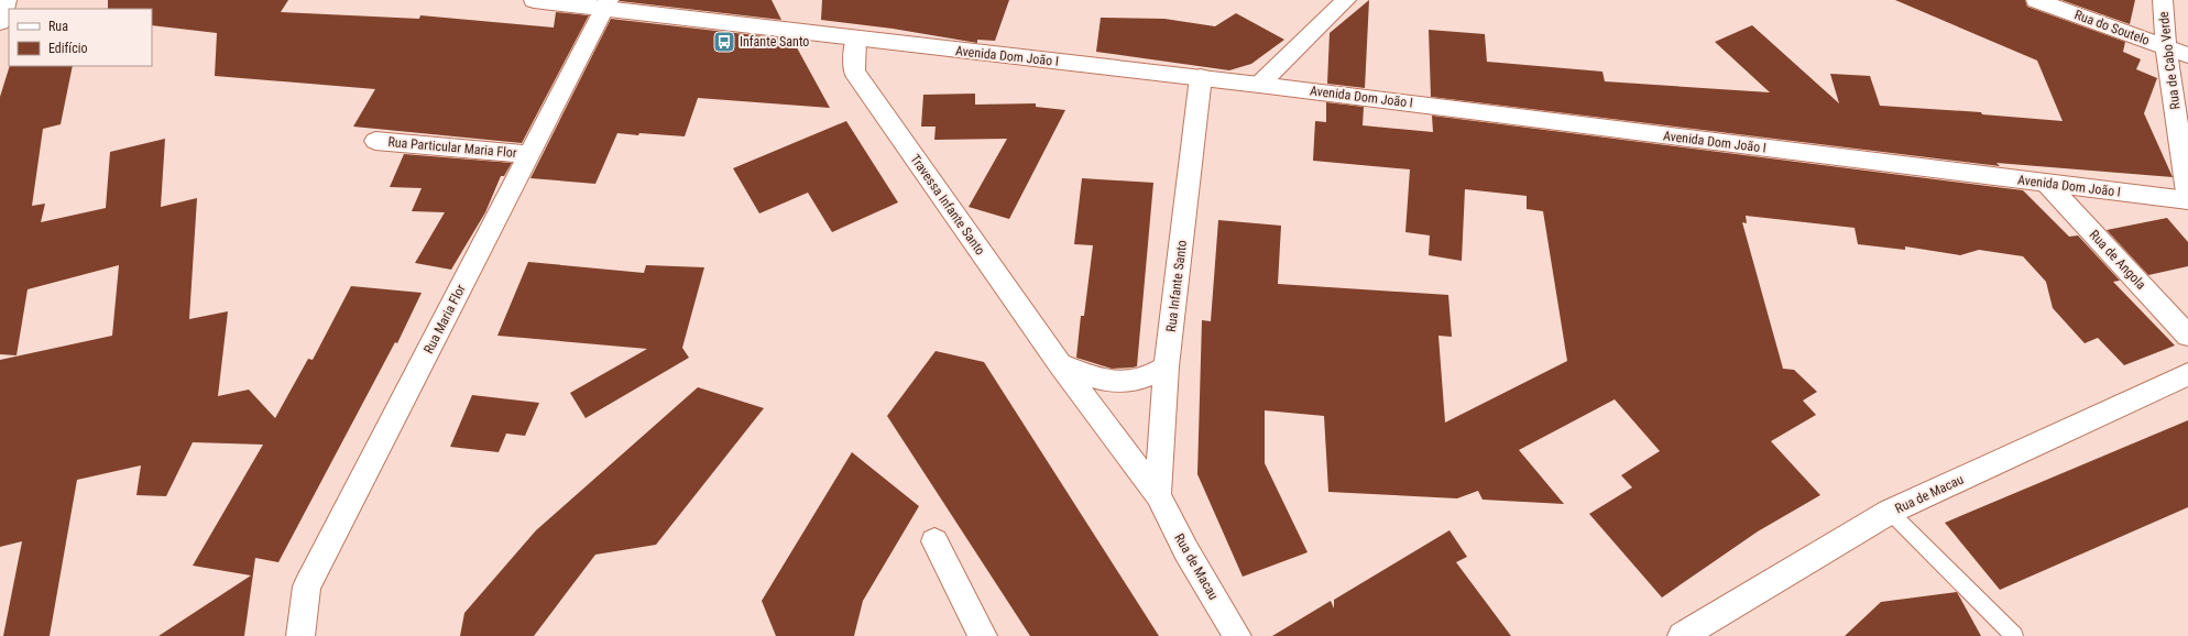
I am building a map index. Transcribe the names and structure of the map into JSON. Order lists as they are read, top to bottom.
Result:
{
  "streets": {
    "street": [
      "Rua do Soutelo",
      "Avenida Dom João I",
      "Rua de Cabo Verde",
      "Rua Particular Maria Flor",
      "Travessa Infante Santo",
      "Rua de Angola",
      "Rua Infante Santo",
      "Rua Maria Flor",
      "Rua de Macau"
    ]
  },
  "crossings": [
    ["Rua do Soutelo", "Rua de Cabo Verde"],
    ["Avenida Dom João I", "Rua de Cabo Verde"],
    ["Avenida Dom João I", "Travessa Infante Santo"],
    ["Avenida Dom João I", "Rua de Angola"],
    ["Avenida Dom João I", "Rua Infante Santo"],
    ["Avenida Dom João I", "Rua Maria Flor"],
    ["Rua Particular Maria Flor", "Rua Maria Flor"],
    ["Travessa Infante Santo", "Rua Infante Santo"],
    ["Travessa Infante Santo", "Rua de Macau"],
    ["Rua Infante Santo", "Rua de Macau"]
  ],
  "places": {
    "bus stop": ["Infante Santo"]
  },
  "legend": ["Rua", "Edifício"]
}
